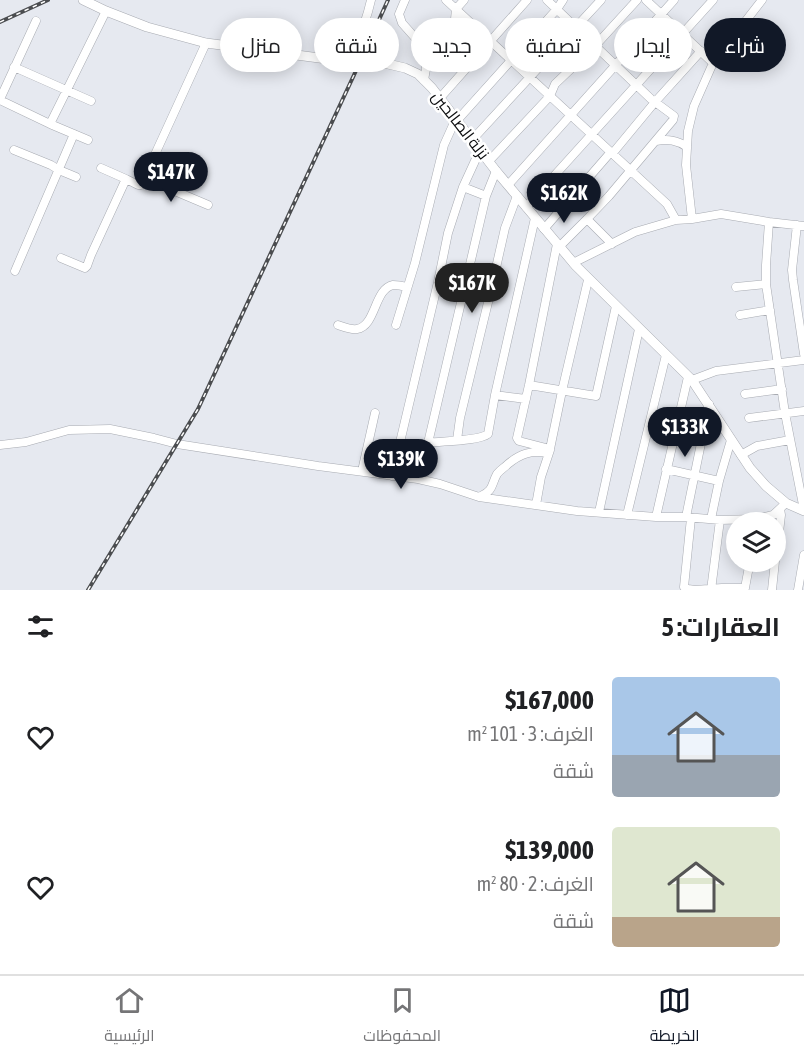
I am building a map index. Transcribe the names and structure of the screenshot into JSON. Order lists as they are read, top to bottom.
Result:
{
  "streets": {
    "main road": ["نزلة الصالحين"]
  },
  "page": {
    "chip": [
      "شراء",
      "إيجار",
      "تصفية",
      "جديد",
      "شقة",
      "منزل"
    ],
    "price": [
      "$147K",
      "$162K",
      "$167K",
      "$133K",
      "$139K"
    ],
    "heading": "العقارات: 5",
    "list": [
      {
        "name": "$167,000",
        "note": "الغرف: 3 · 101 m² · شقة"
      },
      {
        "name": "$139,000",
        "note": "الغرف: 2 · 80 m² · شقة"
      }
    ],
    "tabs": ["الخريطة", "المحفوظات", "الرئيسية"]
  }
}
